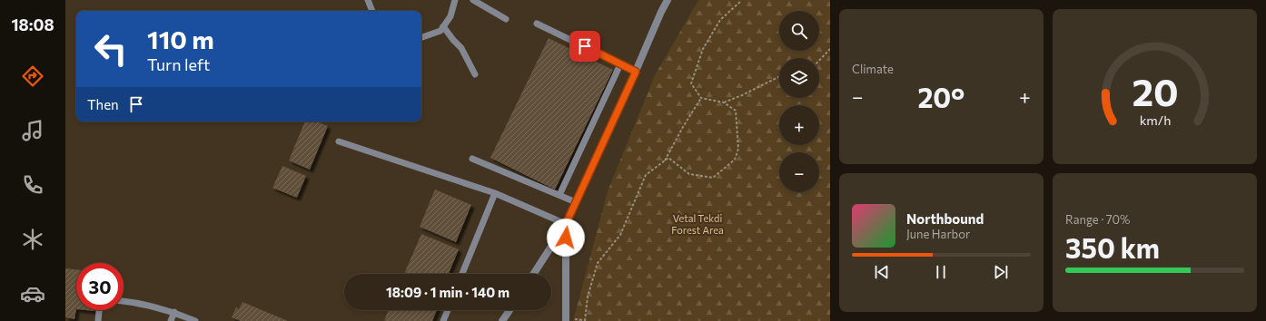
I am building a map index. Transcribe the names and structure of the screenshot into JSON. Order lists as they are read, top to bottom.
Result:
{
  "parks": ["Vetal Tekdi Forest Area"],
  "page": {
    "tabs": "18:08",
    "tile": [
      "Climate",
      ["Range · 70%", "350 km"]
    ],
    "map_buttons": ["+", "−"],
    "turn": ["110 m", "Turn left"],
    "heat": ["−", "20°", "+"],
    "then": "Then",
    "song": ["Northbound", "June Harbor"],
    "limit": "30",
    "trip": "18:09 · 1 min · 140 m",
    "gauge": ["20", "km/h"]
  }
}
